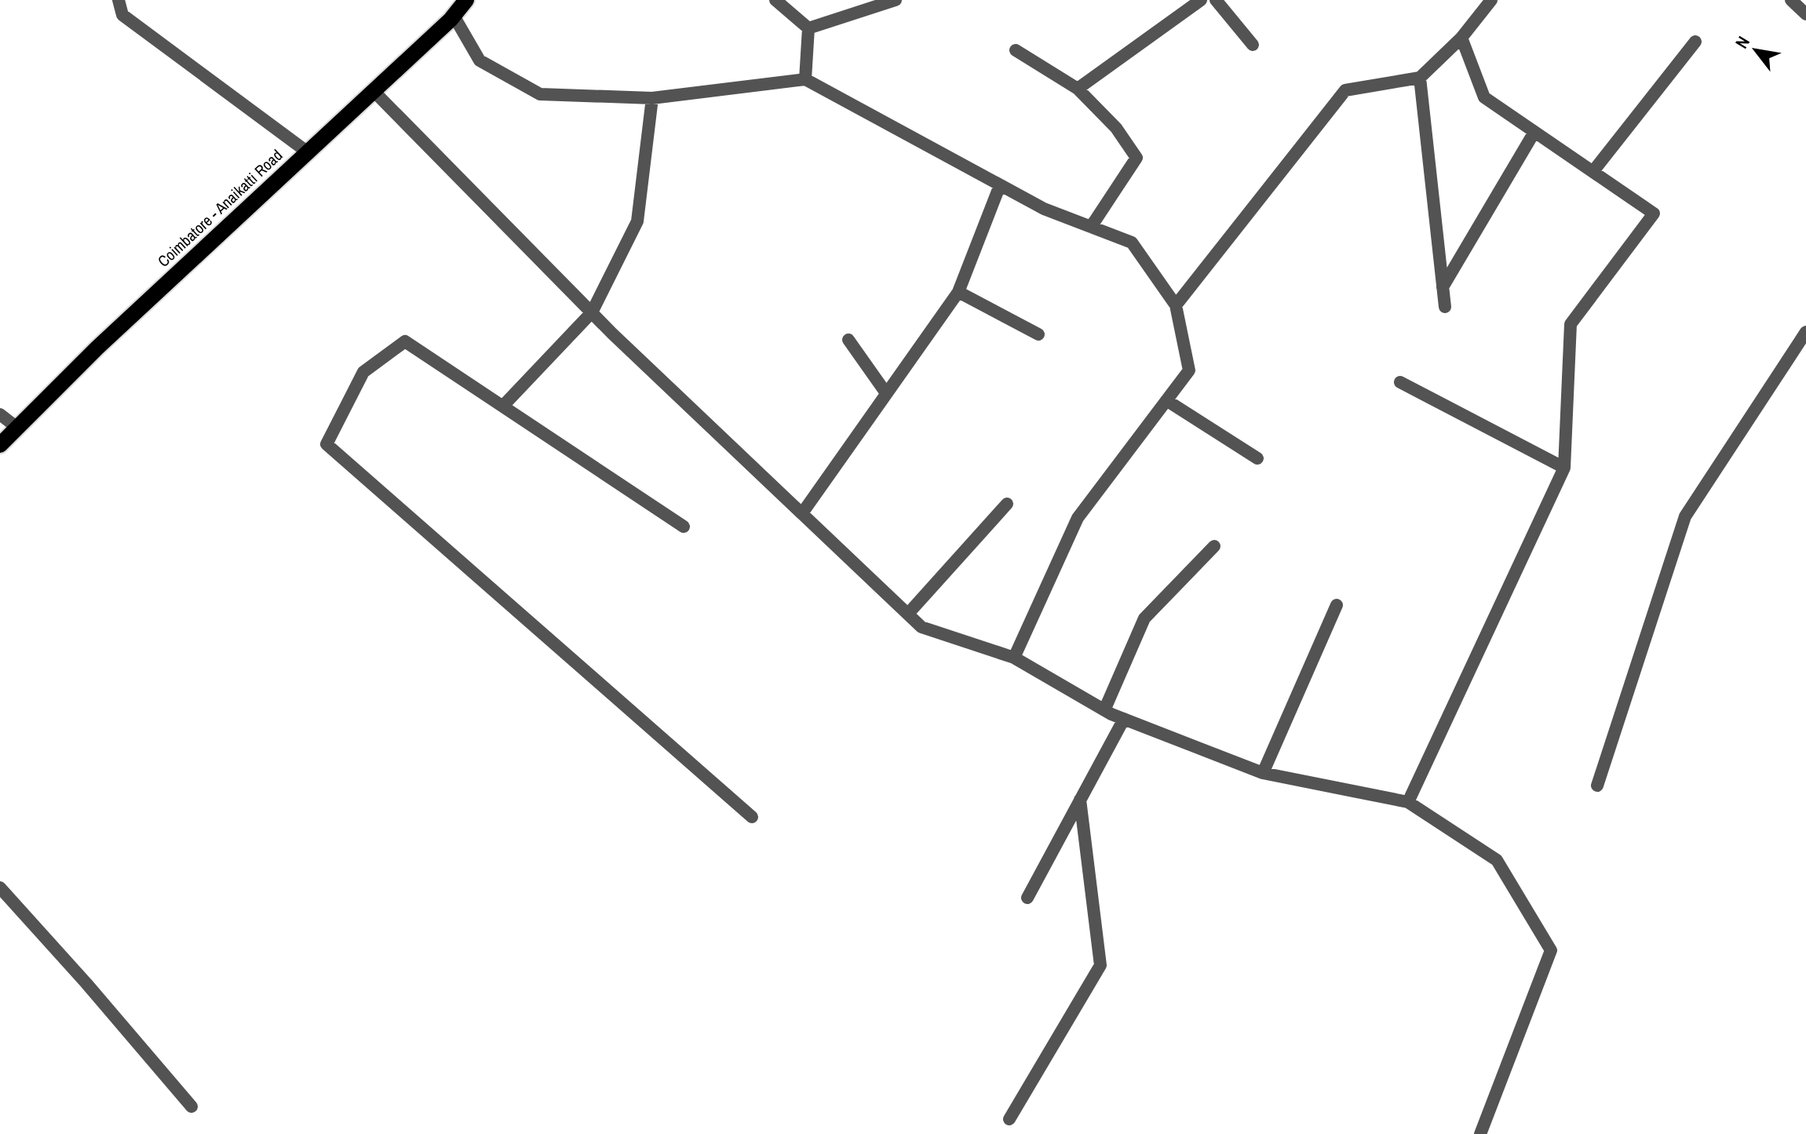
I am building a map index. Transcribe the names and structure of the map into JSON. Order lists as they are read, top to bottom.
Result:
{
  "streets": {
    "main road": ["Coimbatore - Anaikatti Road"]
  },
  "north": "top left"
}
